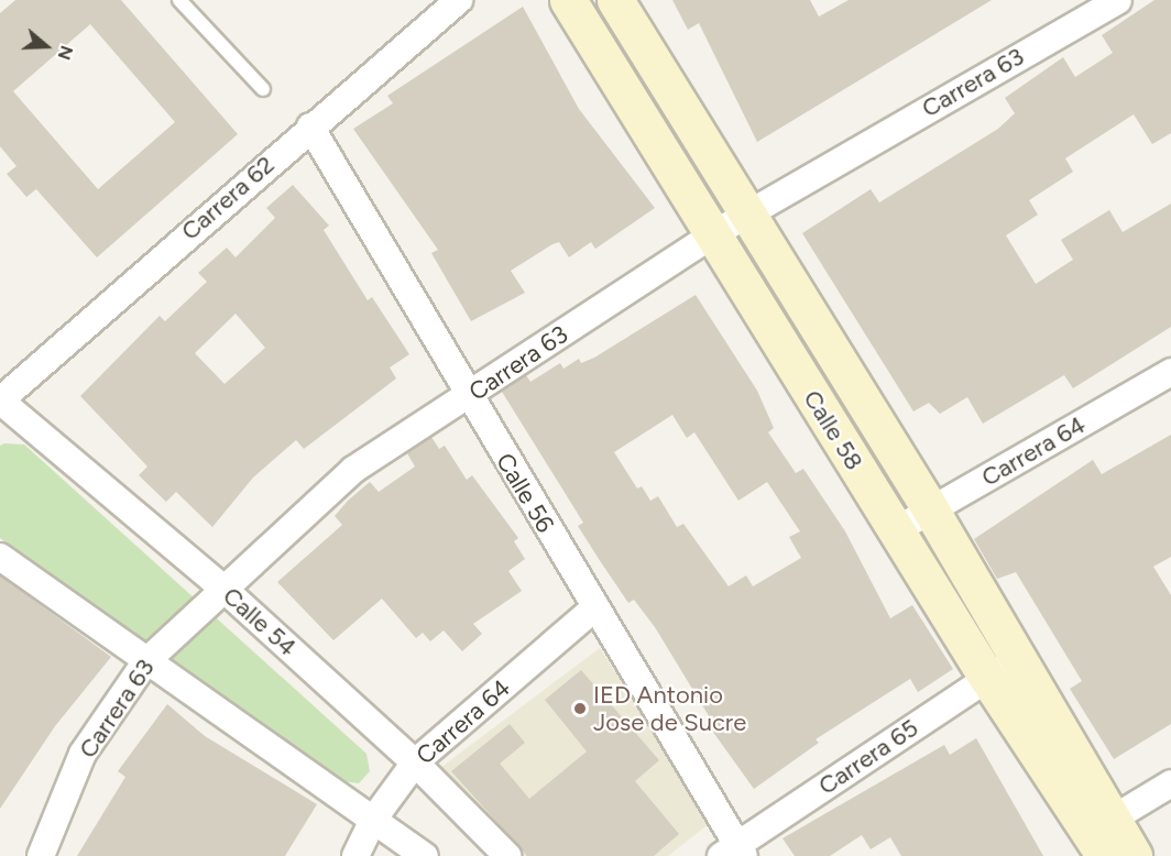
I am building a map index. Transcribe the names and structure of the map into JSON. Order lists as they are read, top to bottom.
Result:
{
  "streets": {
    "street": [
      "Carrera 63",
      "Carrera 62",
      "Calle 58",
      "Carrera 64",
      "Calle 56",
      "Calle 54",
      "Carrera 65"
    ]
  },
  "crossings": [
    ["Carrera 63", "Calle 58"],
    ["Carrera 63", "Calle 56"],
    ["Carrera 63", "Calle 54"],
    ["Carrera 62", "Calle 56"],
    ["Carrera 62", "Calle 54"],
    ["Calle 58", "Carrera 64"],
    ["Calle 58", "Carrera 65"],
    ["Carrera 64", "Calle 56"],
    ["Carrera 64", "Calle 54"],
    ["Calle 56", "Carrera 65"]
  ],
  "places": ["IED Antonio Jose de Sucre"],
  "north": "right"
}
